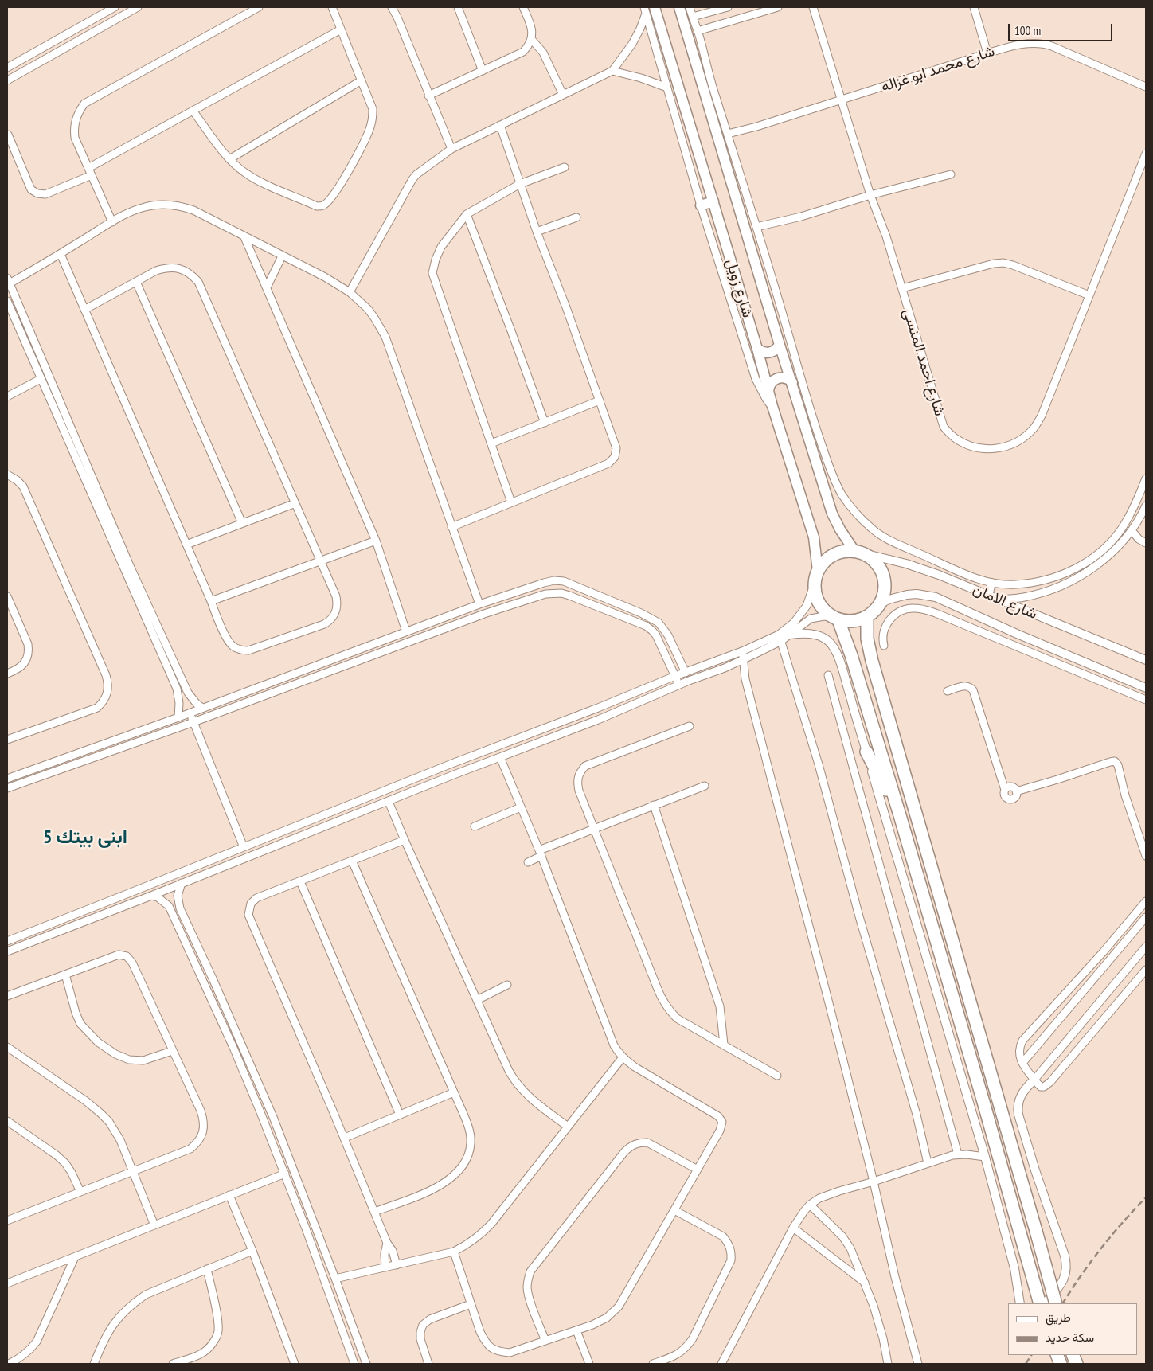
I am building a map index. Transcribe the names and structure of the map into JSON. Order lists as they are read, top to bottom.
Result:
{
  "streets": {
    "main road": ["شارع زويل"],
    "street": ["شارع محمد ابو غزاله", "شارع احمد المنسى", "شارع الامان"]
  },
  "crossings": [
    ["شارع محمد ابو غزاله", "شارع احمد المنسى"],
    ["شارع زويل", "شارع الامان"]
  ],
  "districts": ["ابنى بيتك 5"],
  "legend": ["طريق", "سكة حديد"],
  "scale_bar": "100 m"
}
